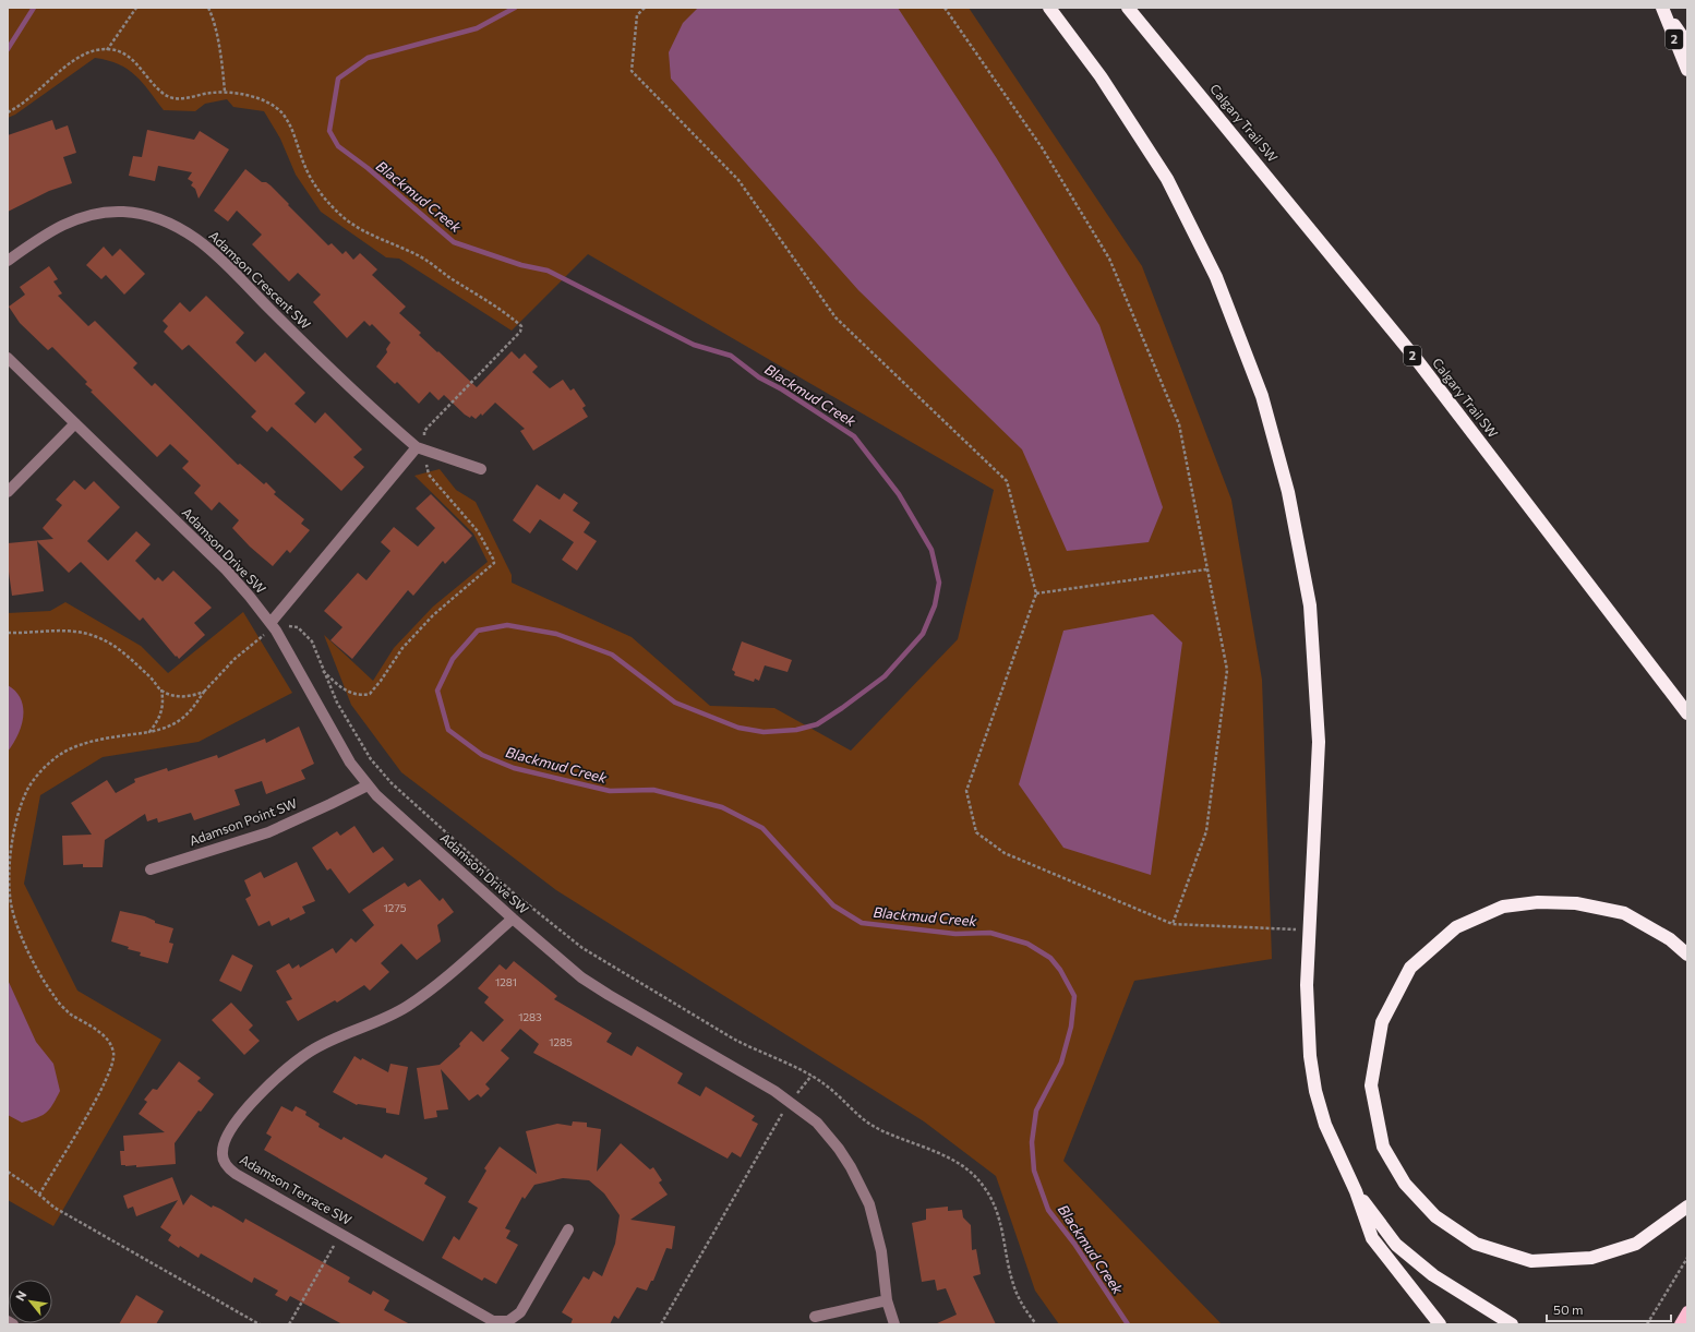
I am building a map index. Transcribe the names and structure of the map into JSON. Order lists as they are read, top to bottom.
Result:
{
  "streets": {
    "highway": ["2", "Calgary Trail SW"],
    "street": [
      "Adamson Crescent SW",
      "Adamson Drive SW",
      "Adamson Point SW",
      "Adamson Terrace SW"
    ]
  },
  "crossings": [
    ["Adamson Drive SW", "Adamson Point SW"],
    ["Adamson Drive SW", "Adamson Terrace SW"]
  ],
  "water": ["Blackmud Creek"],
  "house_numbers": [
    "1275",
    "1281",
    "1283",
    "1285"
  ],
  "scale_bar": "50 m",
  "north": "top left"
}
